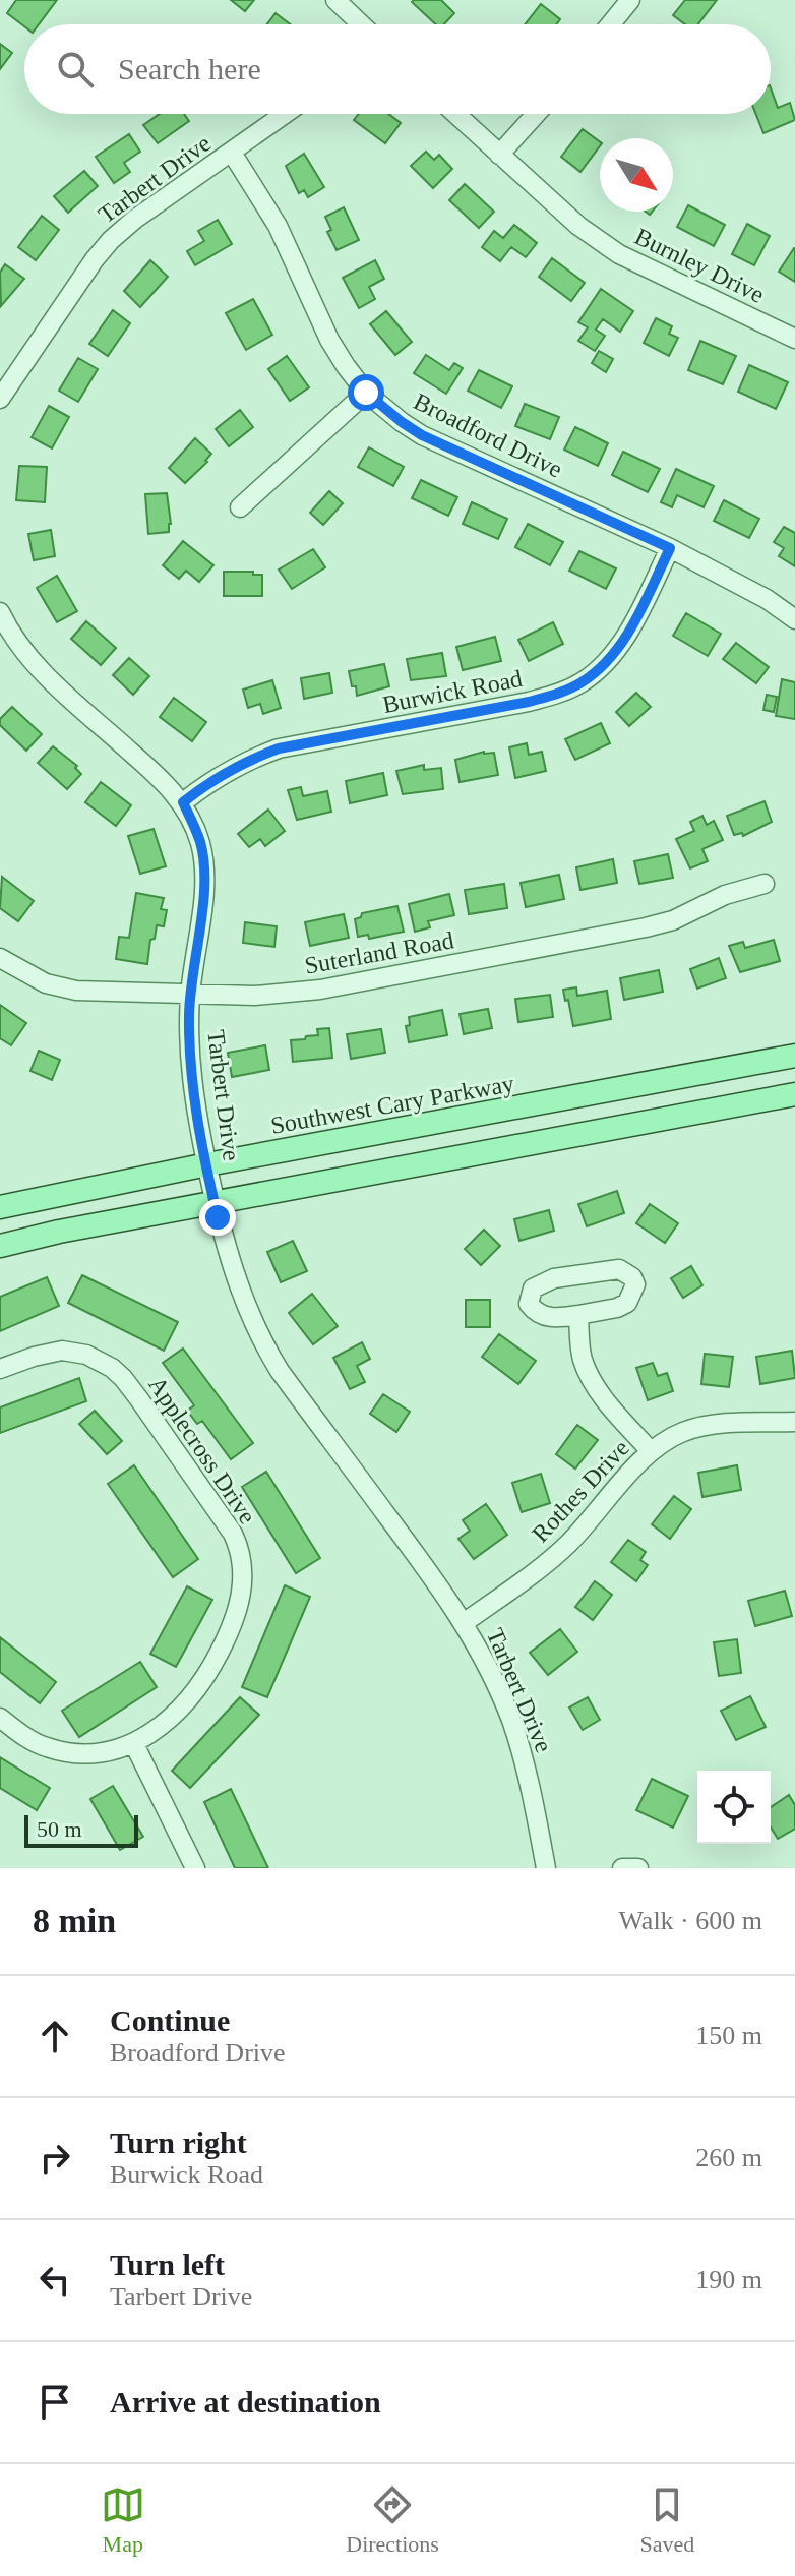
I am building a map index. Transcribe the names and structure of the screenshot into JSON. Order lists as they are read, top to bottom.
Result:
{
  "streets": {
    "main road": ["Southwest Cary Parkway"],
    "street": [
      "Tarbert Drive",
      "Burnley Drive",
      "Broadford Drive",
      "Burwick Road",
      "Suterland Road",
      "Applecross Drive",
      "Rothes Drive"
    ]
  },
  "crossings": [
    ["Tarbert Drive", "Broadford Drive"],
    ["Tarbert Drive", "Burwick Road"],
    ["Tarbert Drive", "Suterland Road"],
    ["Tarbert Drive", "Southwest Cary Parkway"],
    ["Tarbert Drive", "Rothes Drive"],
    ["Broadford Drive", "Burwick Road"]
  ],
  "scale_bar": "50 m",
  "north": "bottom right",
  "page": {
    "search": "Search here",
    "scale": "50 m",
    "heading": ["8 min", "Walk · 600 m"],
    "list": [
      ["Continue", "Broadford Drive", "150 m"],
      ["Turn right", "Burwick Road", "260 m"],
      ["Turn left", "Tarbert Drive", "190 m"],
      "Arrive at destination"
    ],
    "nav": ["Map", "Directions", "Saved"]
  }
}
